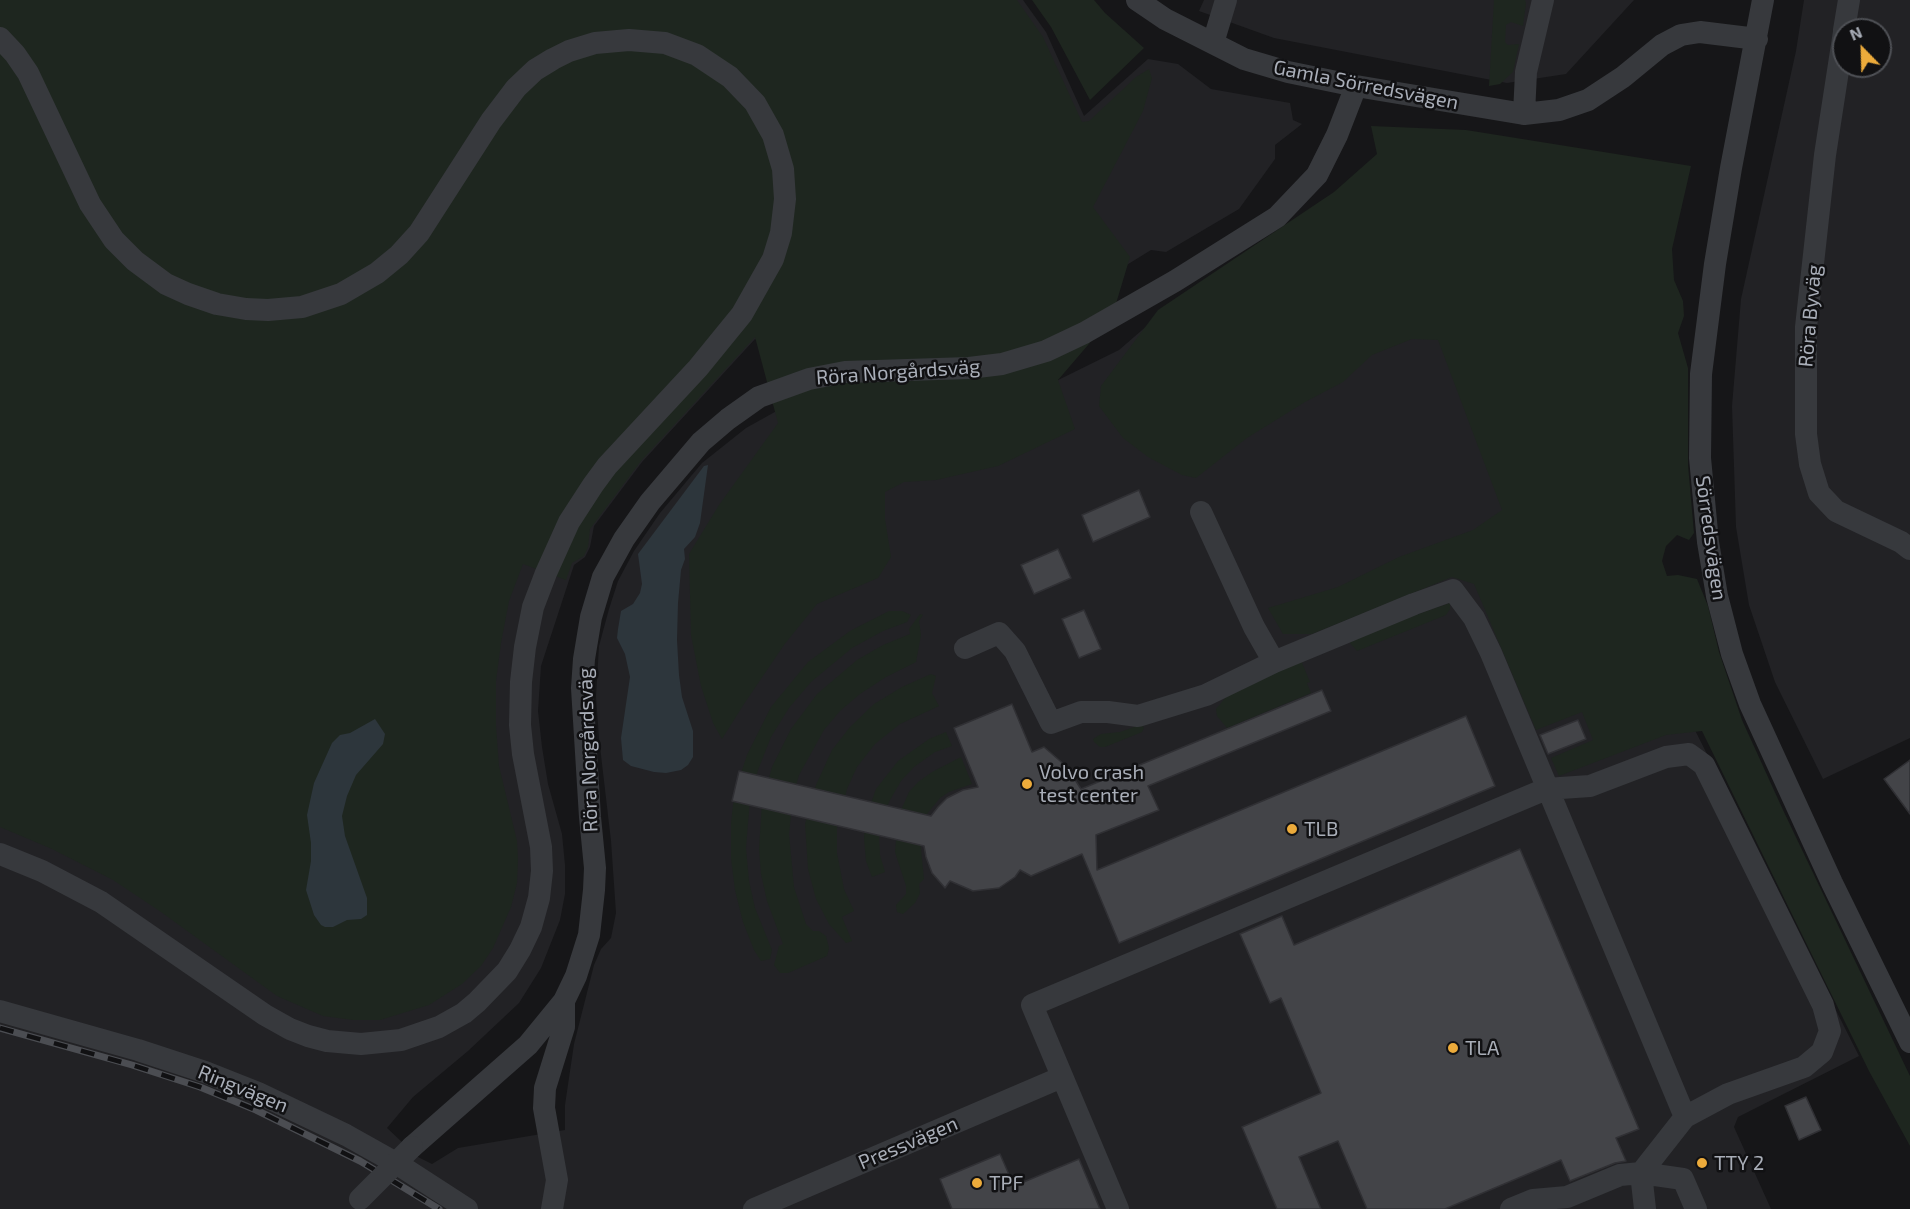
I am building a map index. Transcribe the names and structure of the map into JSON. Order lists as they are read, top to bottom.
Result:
{
  "streets": {
    "street": [
      "Gamla Sörredsvägen",
      "Röra Byväg",
      "Röra Norgårdsväg",
      "Sörredsvägen",
      "Ringvägen",
      "Pressvägen"
    ]
  },
  "crossings": [
    ["Gamla Sörredsvägen", "Röra Norgårdsväg"],
    ["Gamla Sörredsvägen", "Sörredsvägen"]
  ],
  "places": [
    "Volvo crash test center",
    "TLB",
    "TLA",
    "TTY 2",
    "TPF"
  ],
  "north": "top left"
}
